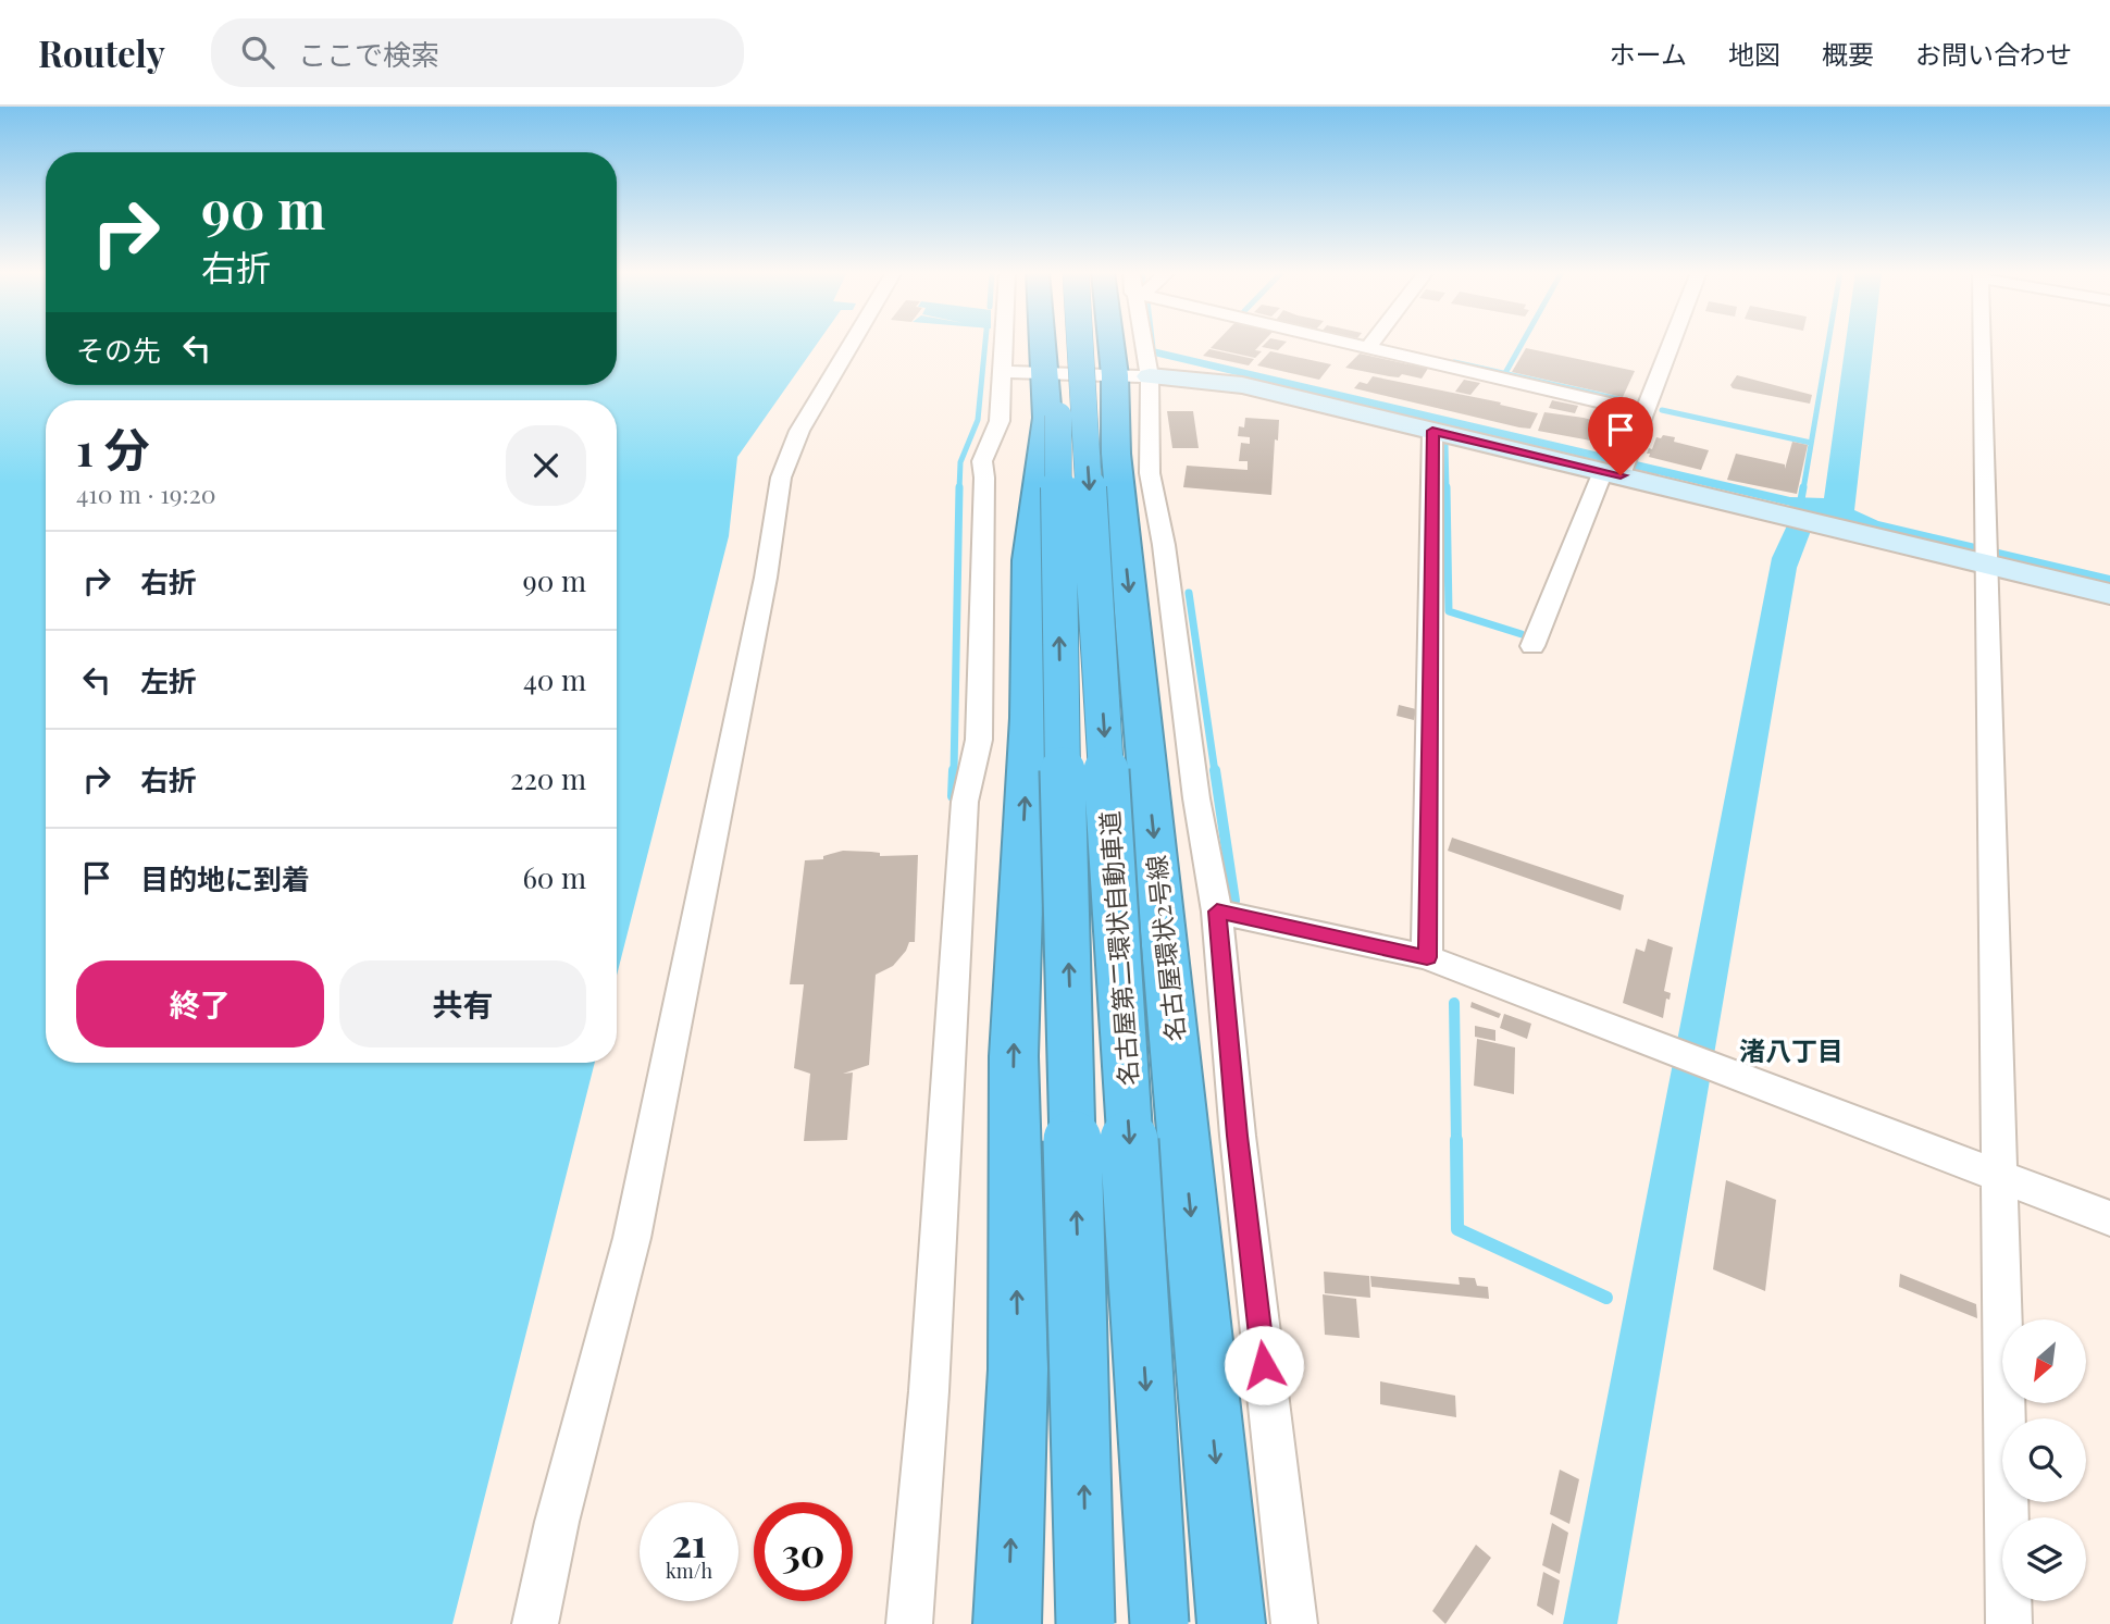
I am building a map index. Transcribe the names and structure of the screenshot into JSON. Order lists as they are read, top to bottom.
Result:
{
  "streets": {
    "highway": ["名古屋第二環状自動車道", "名古屋環状2号線"]
  },
  "districts": ["渚八丁目"],
  "north": "bottom left",
  "page": {
    "header": "Routely",
    "search": "ここで検索",
    "nav": [
      "ホーム",
      "地図",
      "概要",
      "お問い合わせ"
    ],
    "turn": ["90 m", "右折"],
    "then": "その先",
    "heading": ["1 分", "410 m · 19:20"],
    "list": [
      {
        "name": "右折",
        "value": "90 m"
      },
      {
        "name": "左折",
        "value": "40 m"
      },
      {
        "name": "右折",
        "value": "220 m"
      },
      {
        "name": "目的地に到着",
        "value": "60 m"
      }
    ],
    "buttons": ["終了", "共有"],
    "speed": "21 km/h",
    "limit": "30"
  }
}
